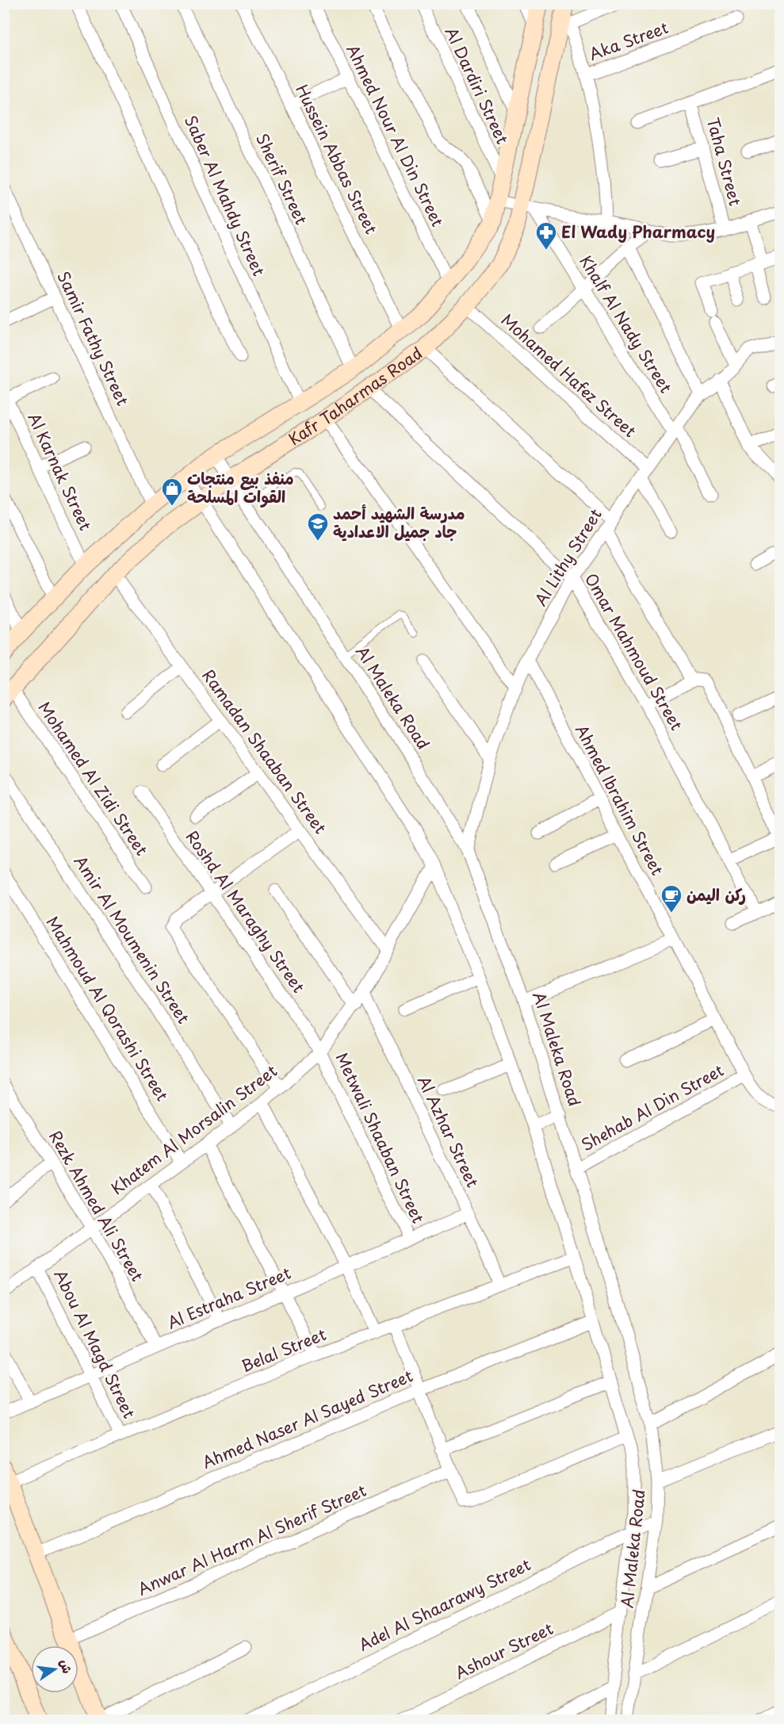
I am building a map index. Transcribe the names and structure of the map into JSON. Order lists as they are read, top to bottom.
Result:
{
  "streets": {
    "street": [
      "Aka Street",
      "Al Dardiri Street",
      "Ahmed Nour Al Din Street",
      "Hussein Abbas Street",
      "Taha Street",
      "Sherif Street",
      "Saber Al Mahdy Street",
      "Khalf Al Nady Street",
      "Samir Fathy Street",
      "Mohamed Hafez Street",
      "Kafr Taharmas Road",
      "Al Karnak Street",
      "Al Lithy Street",
      "Omar Mahmoud Street",
      "Al Maleka Road",
      "Ramadan Shaaban Street",
      "Mohamed Al Zidi Street",
      "Ahmed Ibrahim Street",
      "Roshd Al Maraghy Street",
      "Amir Al Moumenin Street",
      "Mahmoud Al Qorashi Street",
      "Shehab Al Din Street",
      "Khatem Al Morsalin Street",
      "Al Azhar Street",
      "Metwali Shaaban Street",
      "Rezk Ahmed Ali Street",
      "Al Estraha Street",
      "Abou Al Magd Street",
      "Belal Street",
      "Ahmed Naser Al Sayed Street",
      "Anwar Al Harm Al Sherif Street",
      "Adel Al Shaarawy Street",
      "Ashour Street"
    ]
  },
  "crossings": [
    ["Al Dardiri Street", "Kafr Taharmas Road"],
    ["Ahmed Nour Al Din Street", "Kafr Taharmas Road"],
    ["Hussein Abbas Street", "Kafr Taharmas Road"],
    ["Sherif Street", "Kafr Taharmas Road"],
    ["Saber Al Mahdy Street", "Kafr Taharmas Road"],
    ["Khalf Al Nady Street", "Kafr Taharmas Road"],
    ["Khalf Al Nady Street", "Al Lithy Street"],
    ["Samir Fathy Street", "Kafr Taharmas Road"],
    ["Mohamed Hafez Street", "Kafr Taharmas Road"],
    ["Mohamed Hafez Street", "Al Lithy Street"],
    ["Kafr Taharmas Road", "Al Karnak Street"],
    ["Kafr Taharmas Road", "Omar Mahmoud Street"],
    ["Kafr Taharmas Road", "Al Maleka Road"],
    ["Kafr Taharmas Road", "Ramadan Shaaban Street"],
    ["Kafr Taharmas Road", "Mohamed Al Zidi Street"],
    ["Al Lithy Street", "Omar Mahmoud Street"],
    ["Al Lithy Street", "Al Maleka Road"],
    ["Al Lithy Street", "Ahmed Ibrahim Street"],
    ["Al Maleka Road", "Shehab Al Din Street"],
    ["Al Maleka Road", "Khatem Al Morsalin Street"],
    ["Al Maleka Road", "Belal Street"],
    ["Al Maleka Road", "Ahmed Naser Al Sayed Street"],
    ["Al Maleka Road", "Adel Al Shaarawy Street"],
    ["Al Maleka Road", "Ashour Street"],
    ["Ramadan Shaaban Street", "Khatem Al Morsalin Street"],
    ["Ahmed Ibrahim Street", "Shehab Al Din Street"],
    ["Roshd Al Maraghy Street", "Khatem Al Morsalin Street"],
    ["Roshd Al Maraghy Street", "Metwali Shaaban Street"],
    ["Amir Al Moumenin Street", "Khatem Al Morsalin Street"],
    ["Mahmoud Al Qorashi Street", "Khatem Al Morsalin Street"],
    ["Khatem Al Morsalin Street", "Al Azhar Street"],
    ["Khatem Al Morsalin Street", "Metwali Shaaban Street"],
    ["Khatem Al Morsalin Street", "Rezk Ahmed Ali Street"],
    ["Khatem Al Morsalin Street", "Abou Al Magd Street"],
    ["Al Azhar Street", "Al Estraha Street"],
    ["Al Azhar Street", "Belal Street"],
    ["Metwali Shaaban Street", "Al Estraha Street"],
    ["Rezk Ahmed Ali Street", "Al Estraha Street"],
    ["Al Estraha Street", "Abou Al Magd Street"],
    ["Abou Al Magd Street", "Belal Street"]
  ],
  "places": {
    "pharmacy": ["El Wady Pharmacy"],
    "shop": ["منفذ بيع منتجات القوات المسلحة"],
    "school or university": ["مدرسة الشهيد أحمد جاد جميل الاعدادية"],
    "cafe": ["ركن اليمن"]
  },
  "north": "right"
}
